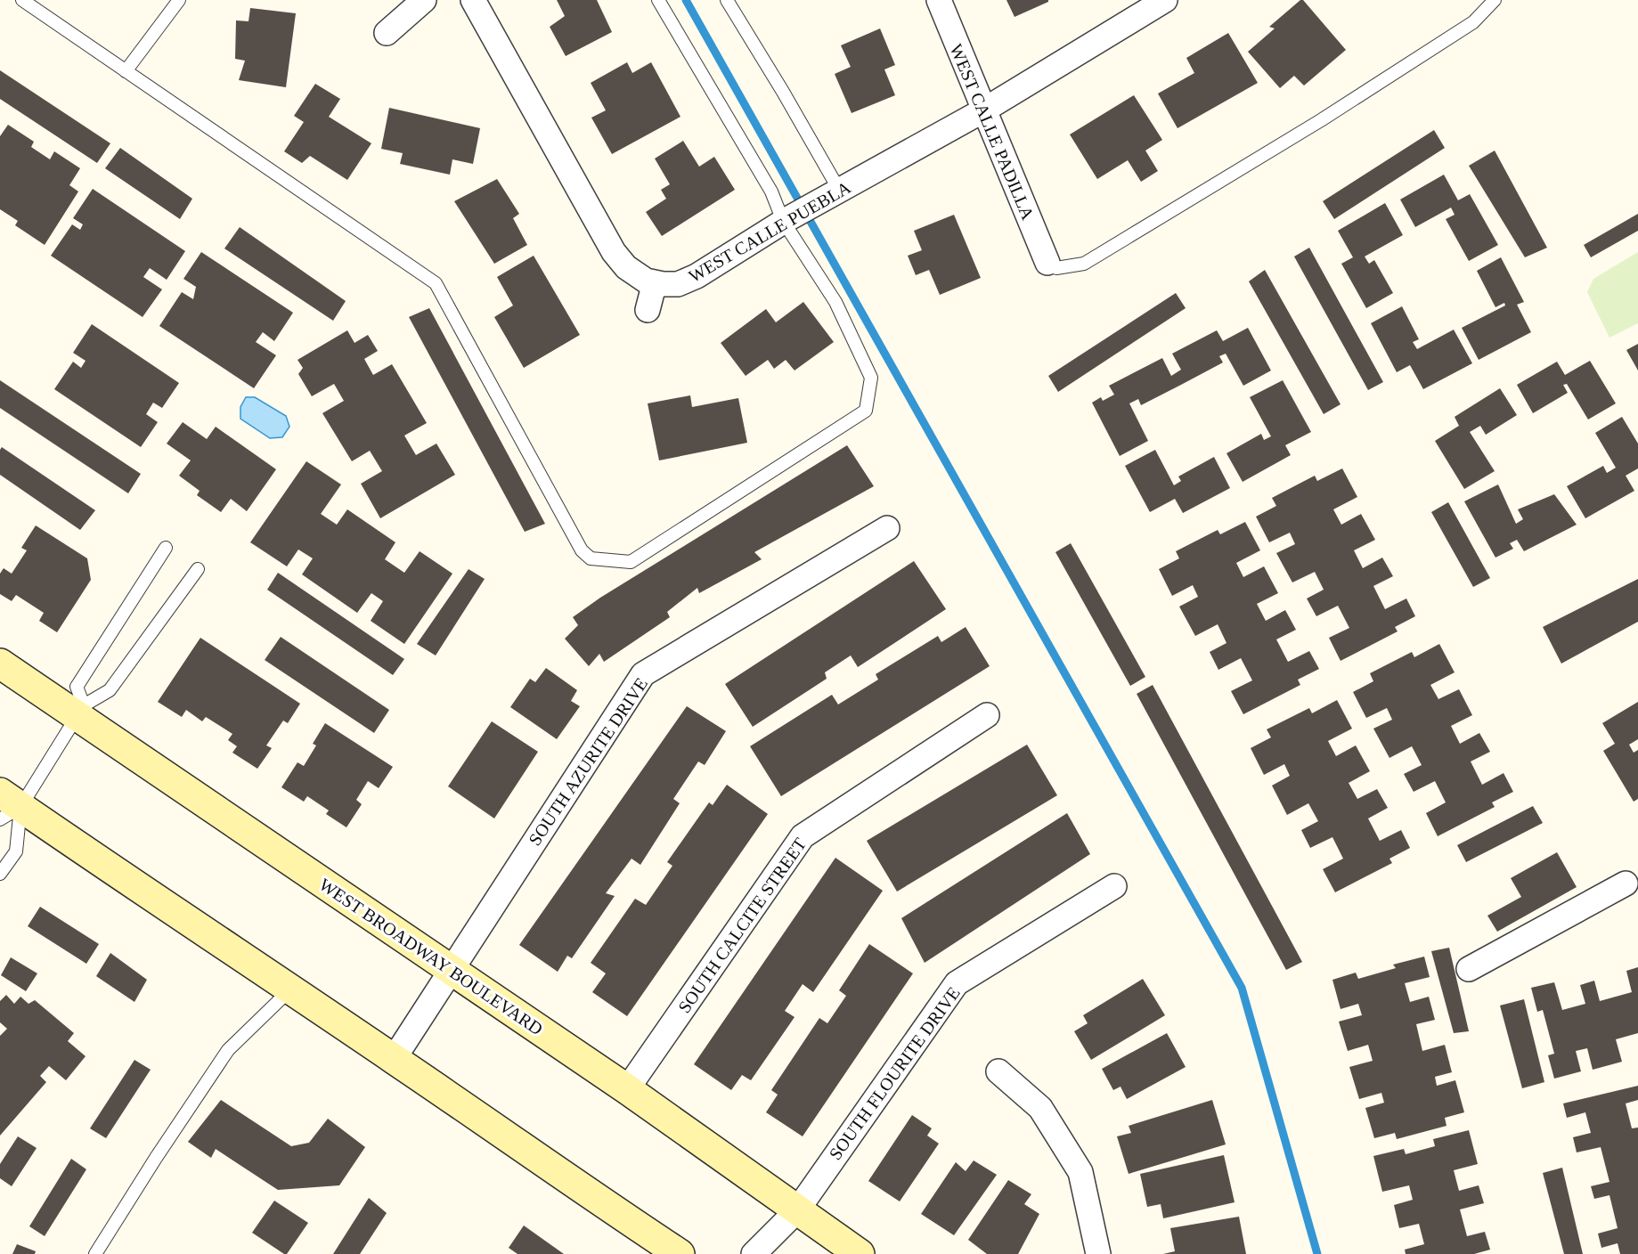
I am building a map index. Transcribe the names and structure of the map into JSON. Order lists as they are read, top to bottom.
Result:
{
  "streets": {
    "street": [
      "WEST CALLE PADILLA",
      "WEST CALLE PUEBLA",
      "SOUTH AZURITE DRIVE",
      "SOUTH CALCITE STREET",
      "WEST BROADWAY BOULEVARD",
      "SOUTH FLOURITE DRIVE"
    ]
  },
  "crossings": [
    ["WEST CALLE PADILLA", "WEST CALLE PUEBLA"],
    ["SOUTH AZURITE DRIVE", "WEST BROADWAY BOULEVARD"],
    ["SOUTH CALCITE STREET", "WEST BROADWAY BOULEVARD"],
    ["WEST BROADWAY BOULEVARD", "SOUTH FLOURITE DRIVE"]
  ]
}
